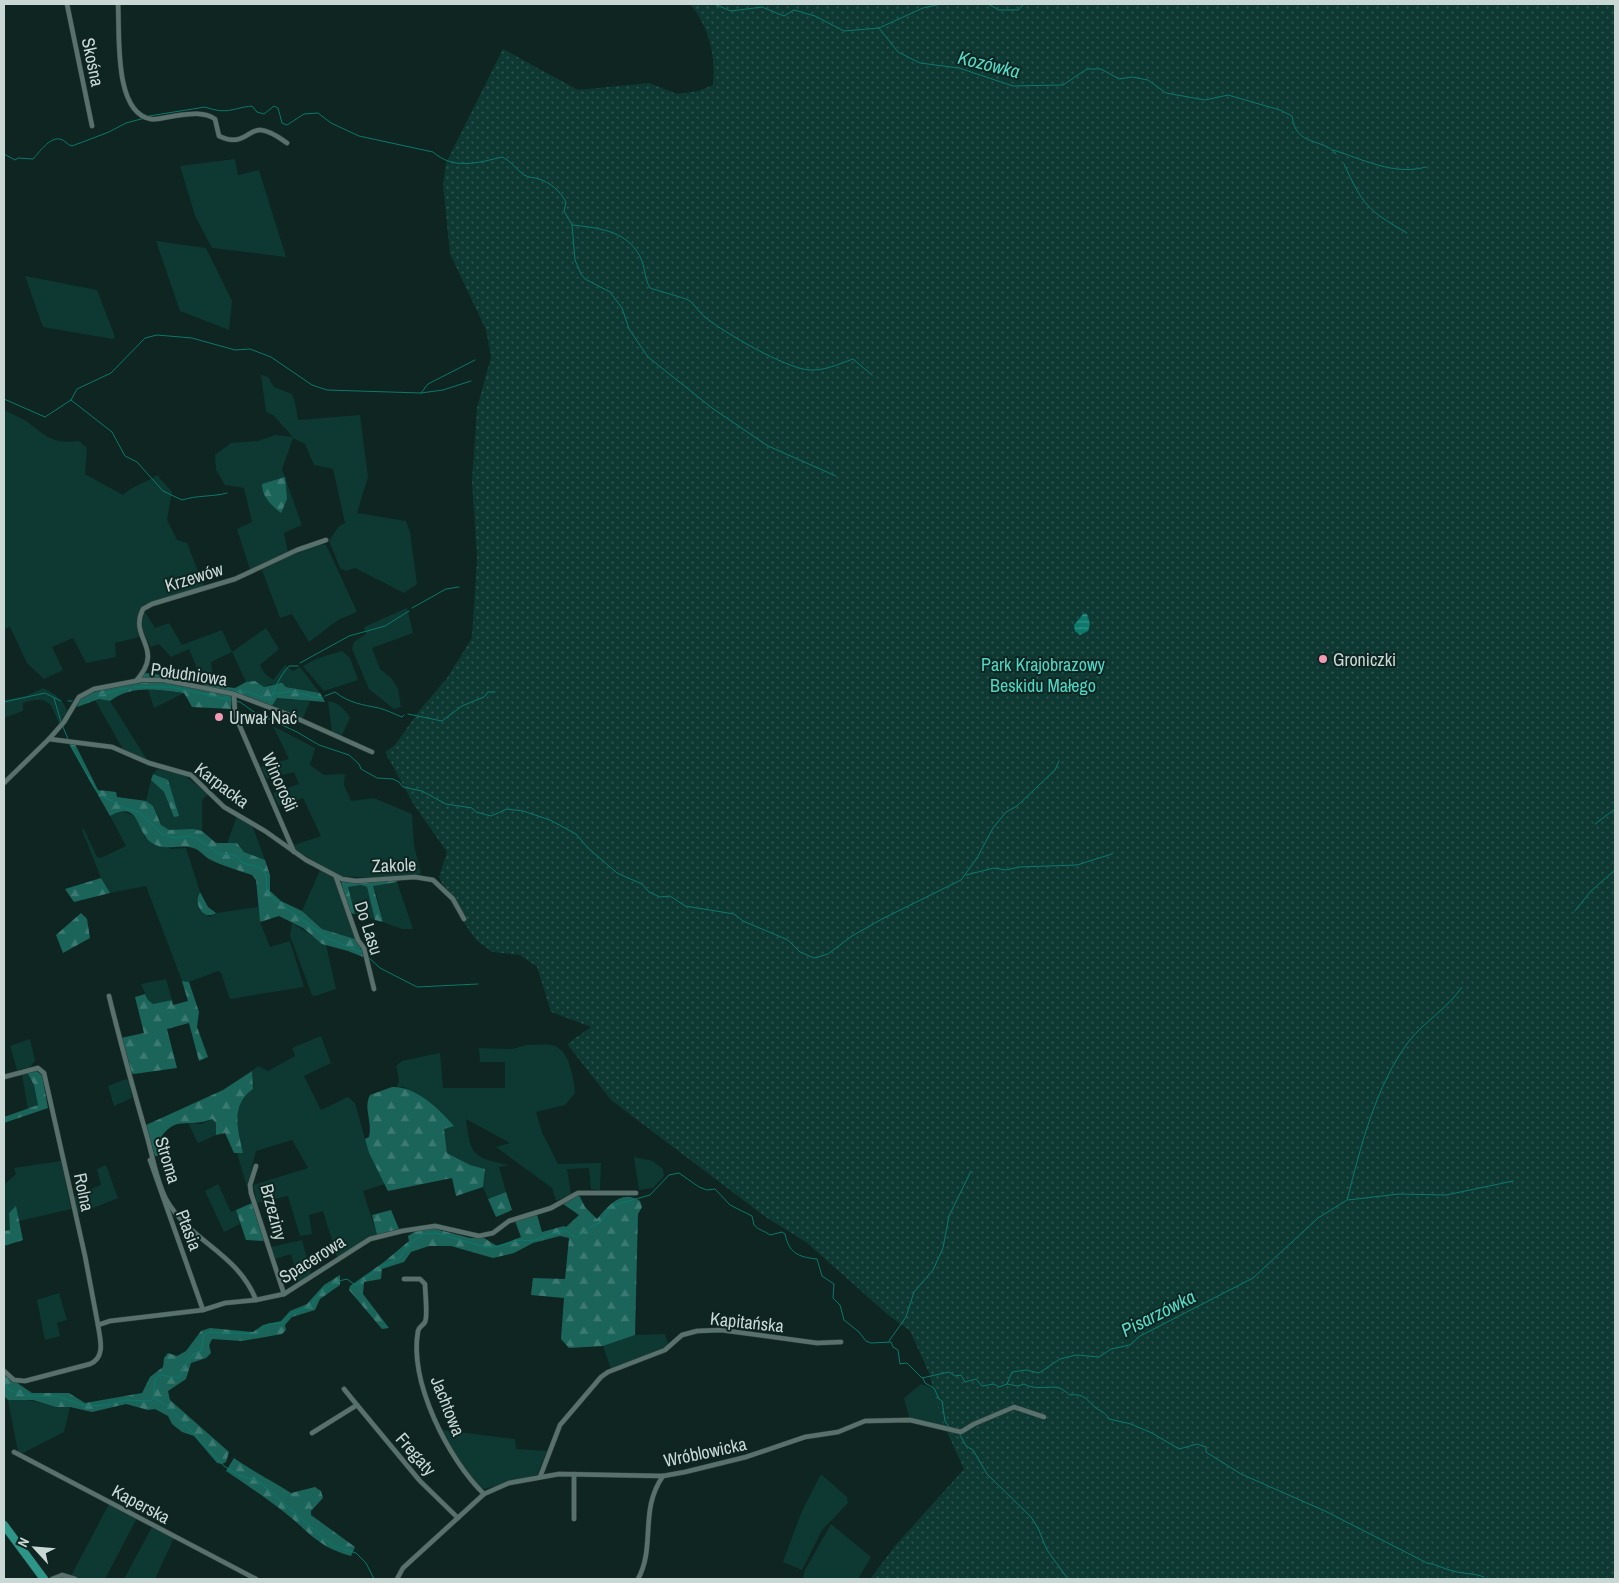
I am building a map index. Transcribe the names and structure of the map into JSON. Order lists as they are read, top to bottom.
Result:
{
  "streets": {
    "street": [
      "Skośna",
      "Krzewów",
      "Południowa",
      "Winorośli",
      "Karpacka",
      "Zakole",
      "Do Lasu",
      "Stroma",
      "Rolna",
      "Brzeziny",
      "Ptasia",
      "Spacerowa",
      "Kapitańska",
      "Jachtowa",
      "Wróblowicka",
      "Fregaty",
      "Kaperska"
    ]
  },
  "crossings": [
    ["Krzewów", "Południowa"],
    ["Południowa", "Winorośli"],
    ["Południowa", "Karpacka"],
    ["Winorośli", "Karpacka"],
    ["Karpacka", "Zakole"],
    ["Karpacka", "Do Lasu"],
    ["Zakole", "Do Lasu"],
    ["Stroma", "Spacerowa"],
    ["Rolna", "Spacerowa"],
    ["Brzeziny", "Spacerowa"],
    ["Ptasia", "Spacerowa"],
    ["Kapitańska", "Wróblowicka"],
    ["Jachtowa", "Wróblowicka"],
    ["Wróblowicka", "Fregaty"]
  ],
  "water": ["Kozówka", "Pisarzówka"],
  "parks": ["Park Krajobrazowy Beskidu Małego"],
  "places": ["Groniczki", "Urwał Nać"],
  "north": "top left"
}
